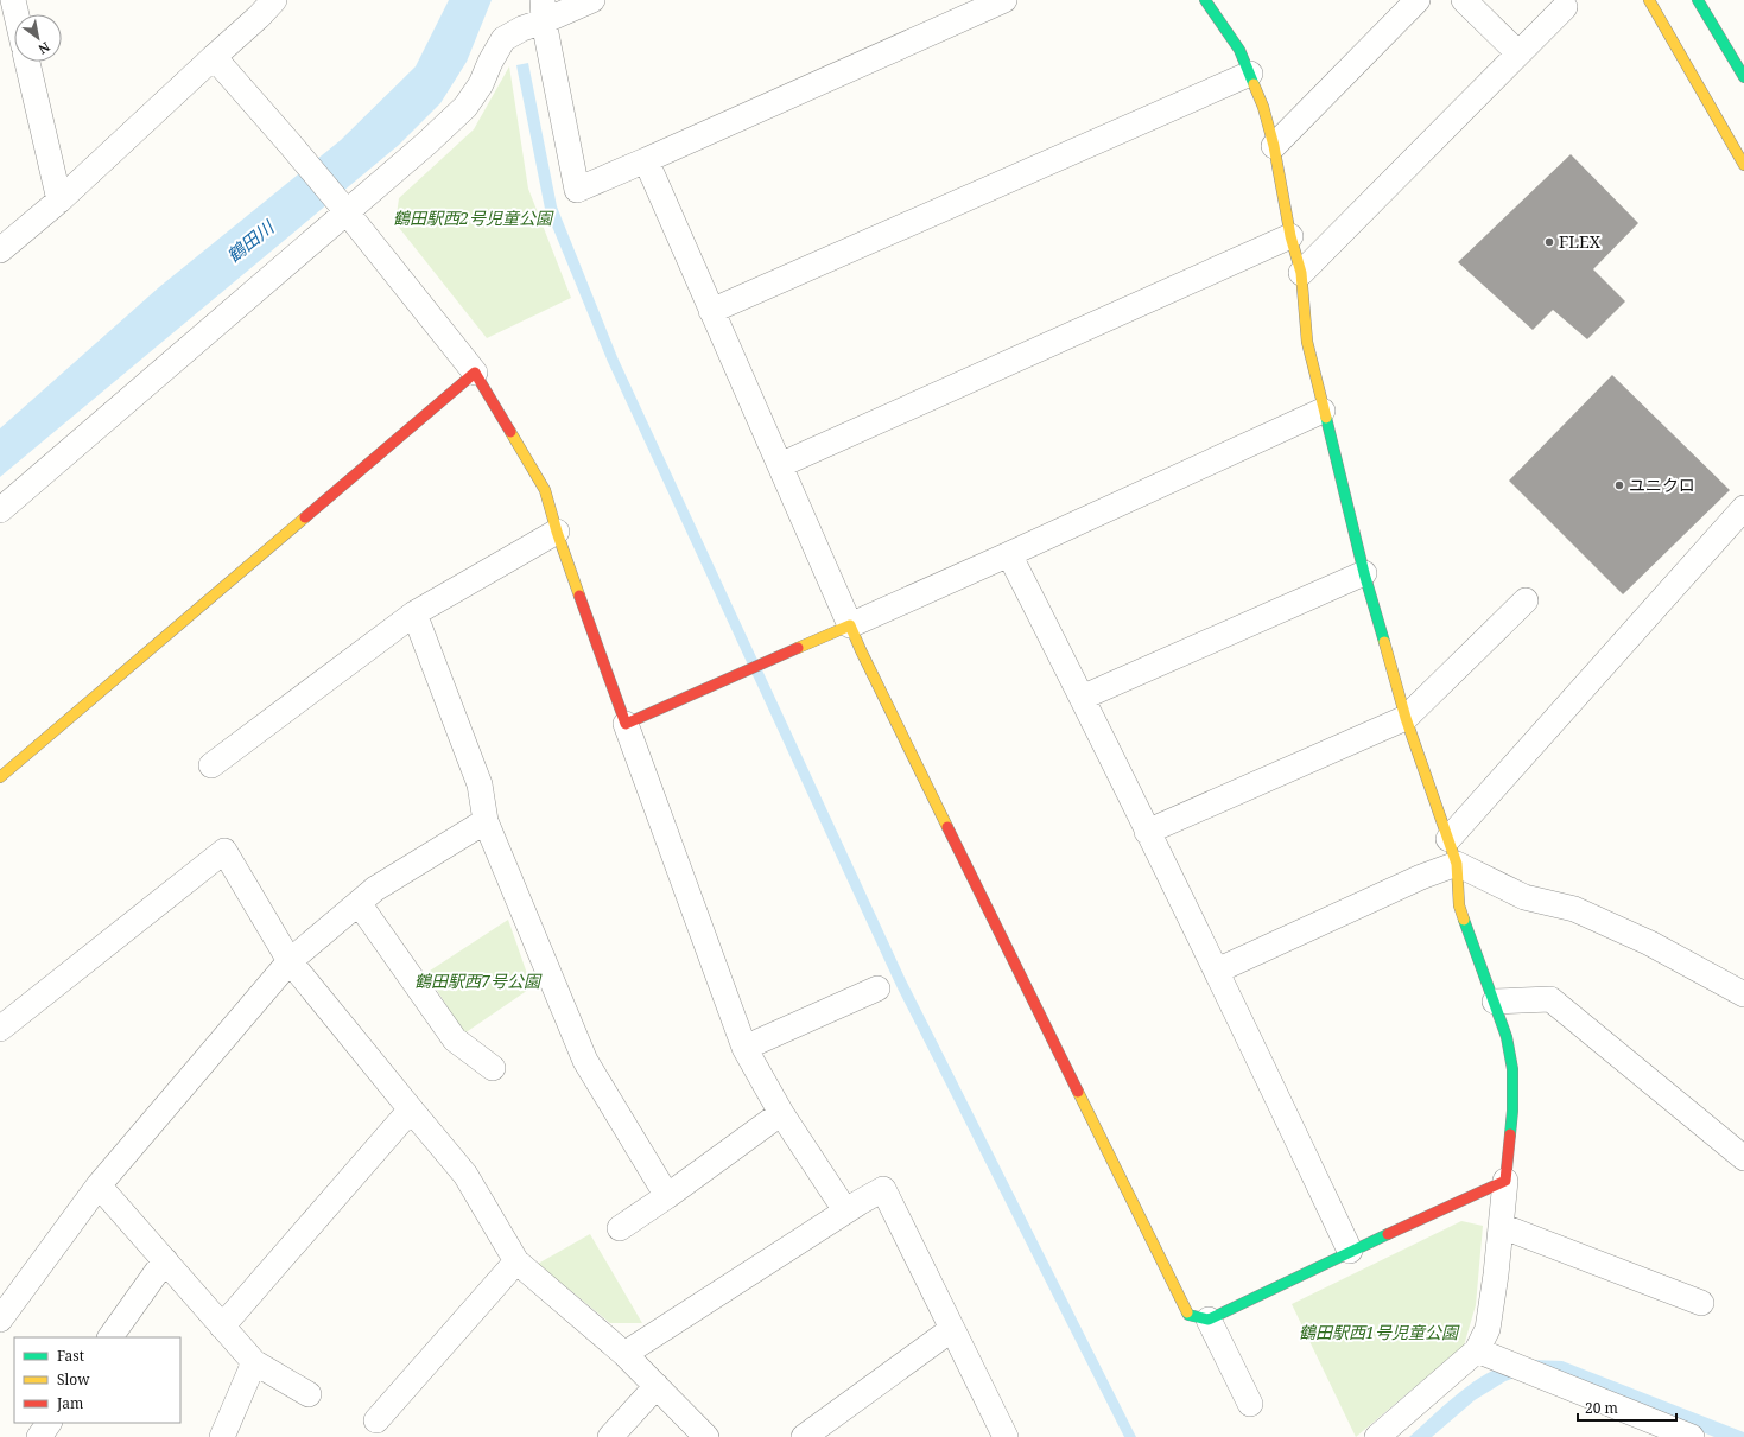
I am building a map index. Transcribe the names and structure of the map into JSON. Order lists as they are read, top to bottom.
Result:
{
  "water": ["鶴田川"],
  "parks": ["鶴田駅西2号児童公園", "鶴田駅西7号公園", "鶴田駅西1号児童公園"],
  "places": ["FLEX", "ユニクロ"],
  "legend": ["Fast", "Slow", "Jam"],
  "scale_bar": "20 m",
  "north": "bottom right"
}
